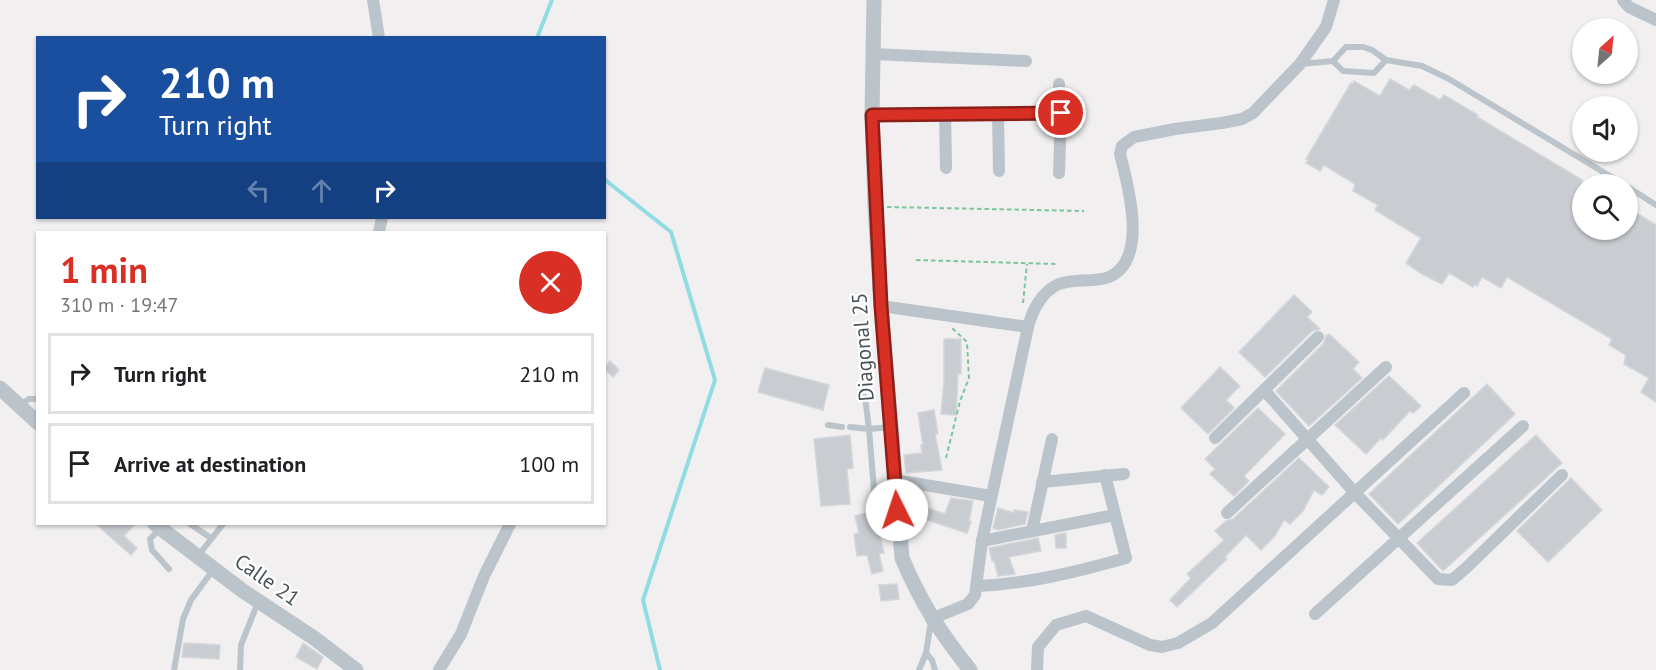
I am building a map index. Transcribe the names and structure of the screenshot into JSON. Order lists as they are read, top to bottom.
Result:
{
  "streets": {
    "street": ["Diagonal 25", "Calle 21"]
  },
  "north": "top right",
  "page": {
    "turn": ["210 m", "Turn right"],
    "heading": ["1 min", "310 m · 19:47"],
    "list": [
      {
        "name": "Turn right",
        "value": "210 m"
      },
      {
        "name": "Arrive at destination",
        "value": "100 m"
      }
    ]
  }
}
